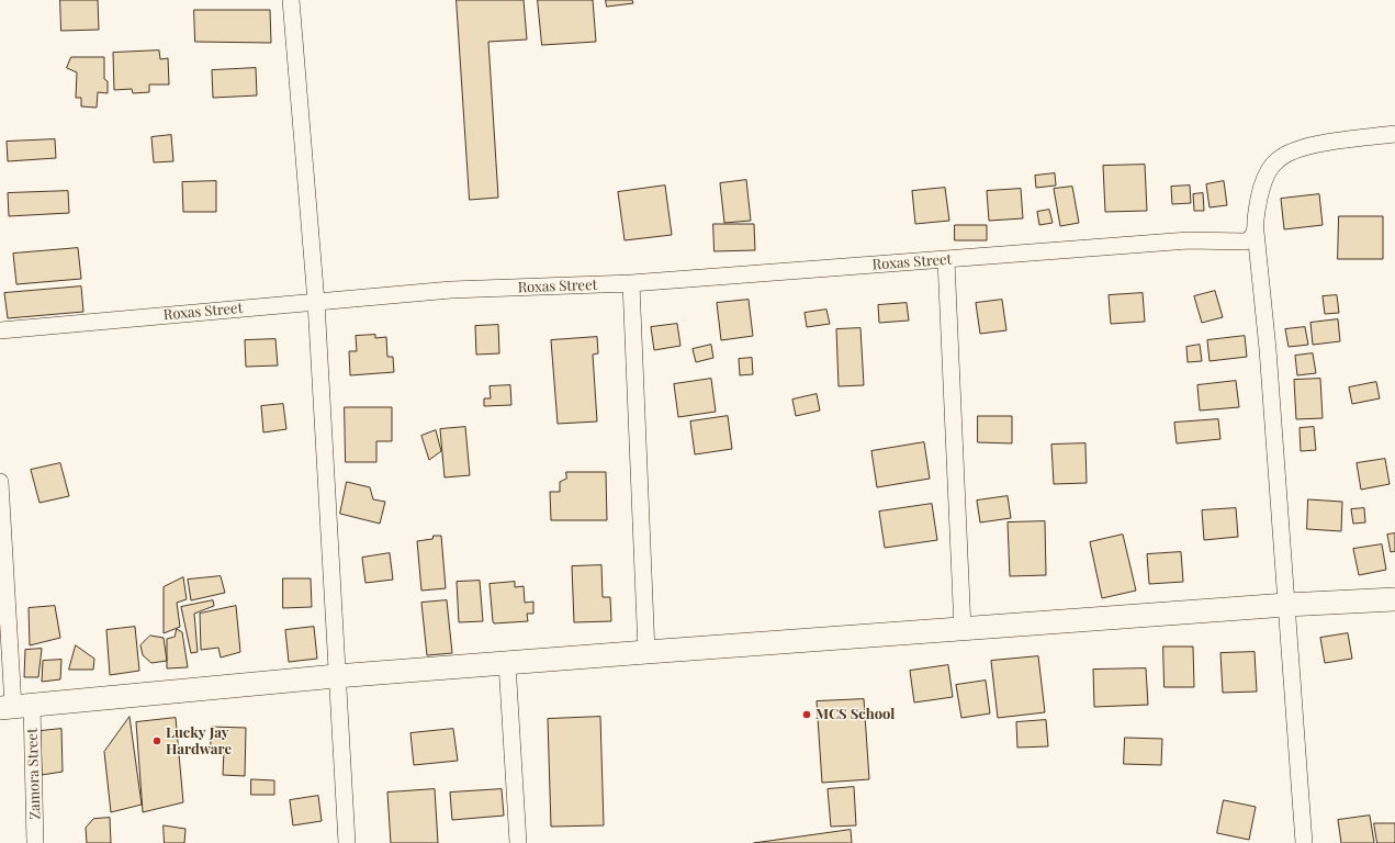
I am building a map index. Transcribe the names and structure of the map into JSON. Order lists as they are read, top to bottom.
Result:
{
  "streets": {
    "street": ["Roxas Street", "Zamora Street"]
  },
  "places": ["MCS School", "Lucky Jay Hardware"]
}
